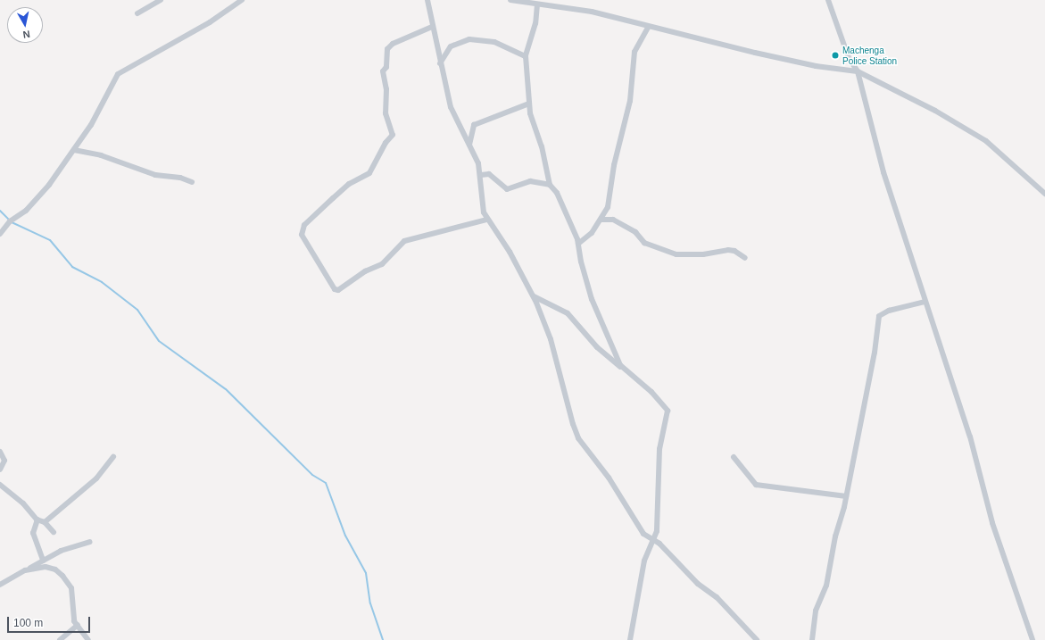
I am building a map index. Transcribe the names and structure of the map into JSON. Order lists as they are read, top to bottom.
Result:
{
  "places": ["Machenga Police Station"],
  "scale_bar": "100 m",
  "north": "bottom"
}
